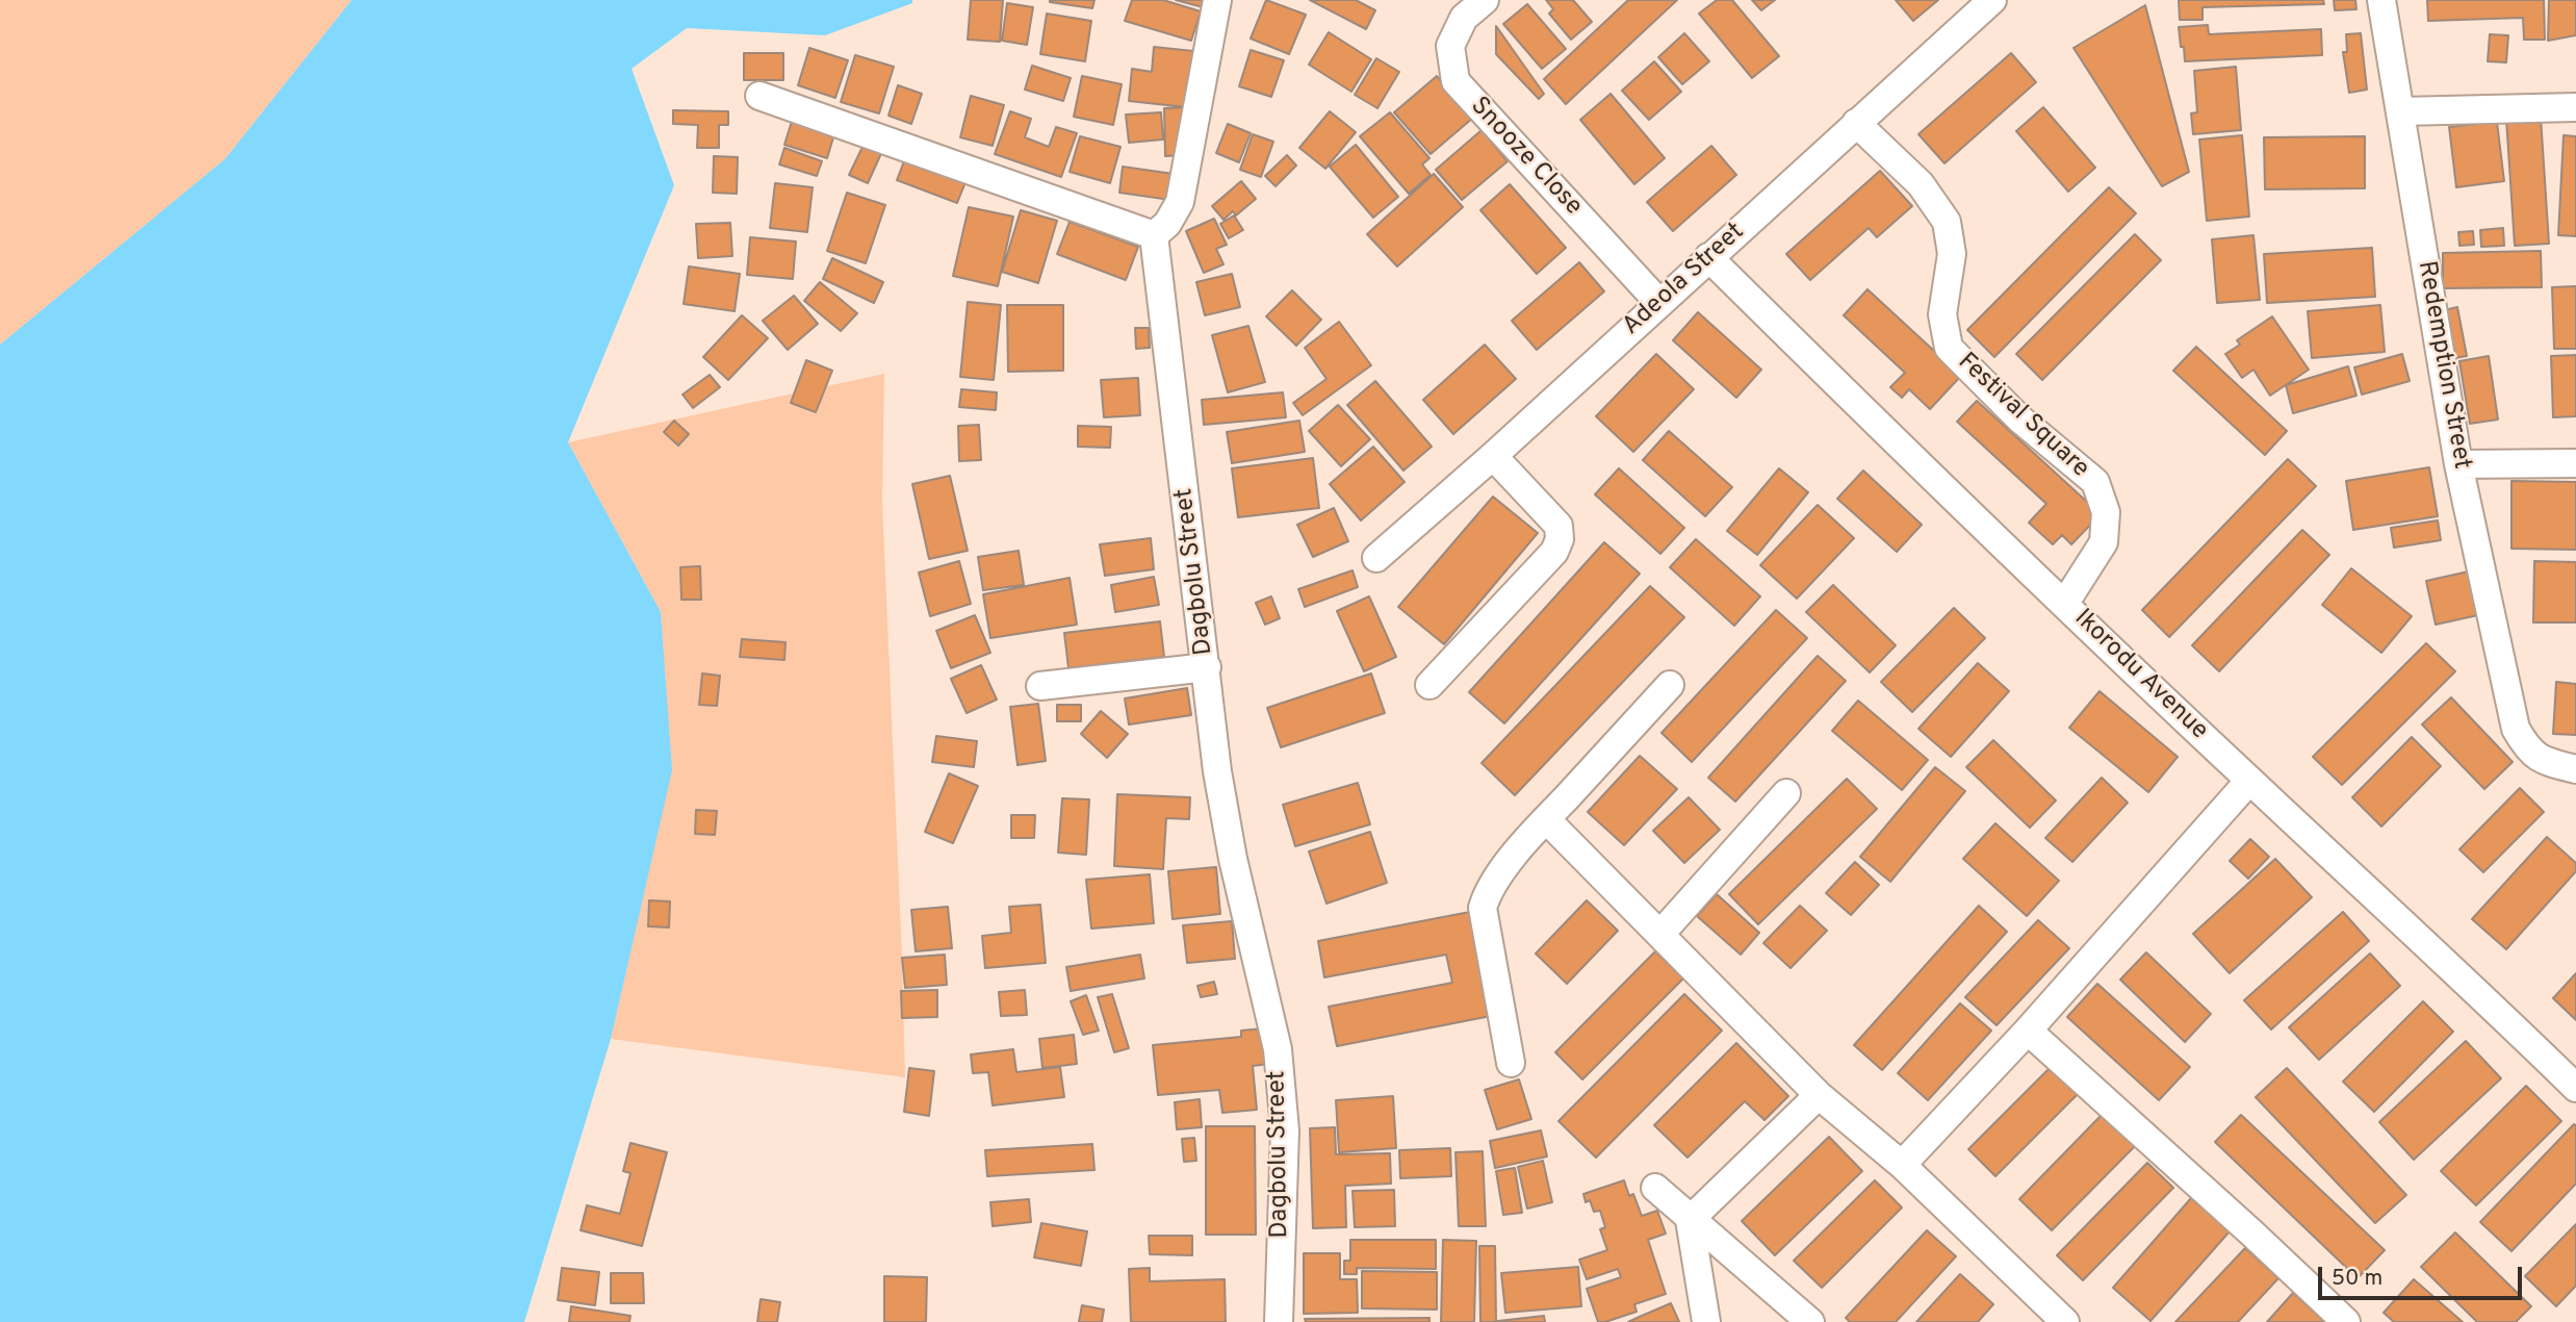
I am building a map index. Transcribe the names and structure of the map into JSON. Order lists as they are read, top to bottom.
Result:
{
  "streets": {
    "street": [
      "Snooze Close",
      "Adeola Street",
      "Redemption Street",
      "Festival Square",
      "Dagbolu Street",
      "Ikorodu Avenue"
    ]
  },
  "crossings": [
    ["Snooze Close", "Adeola Street"],
    ["Adeola Street", "Festival Square"],
    ["Adeola Street", "Ikorodu Avenue"],
    ["Festival Square", "Ikorodu Avenue"]
  ],
  "scale_bar": "50 m"
}
